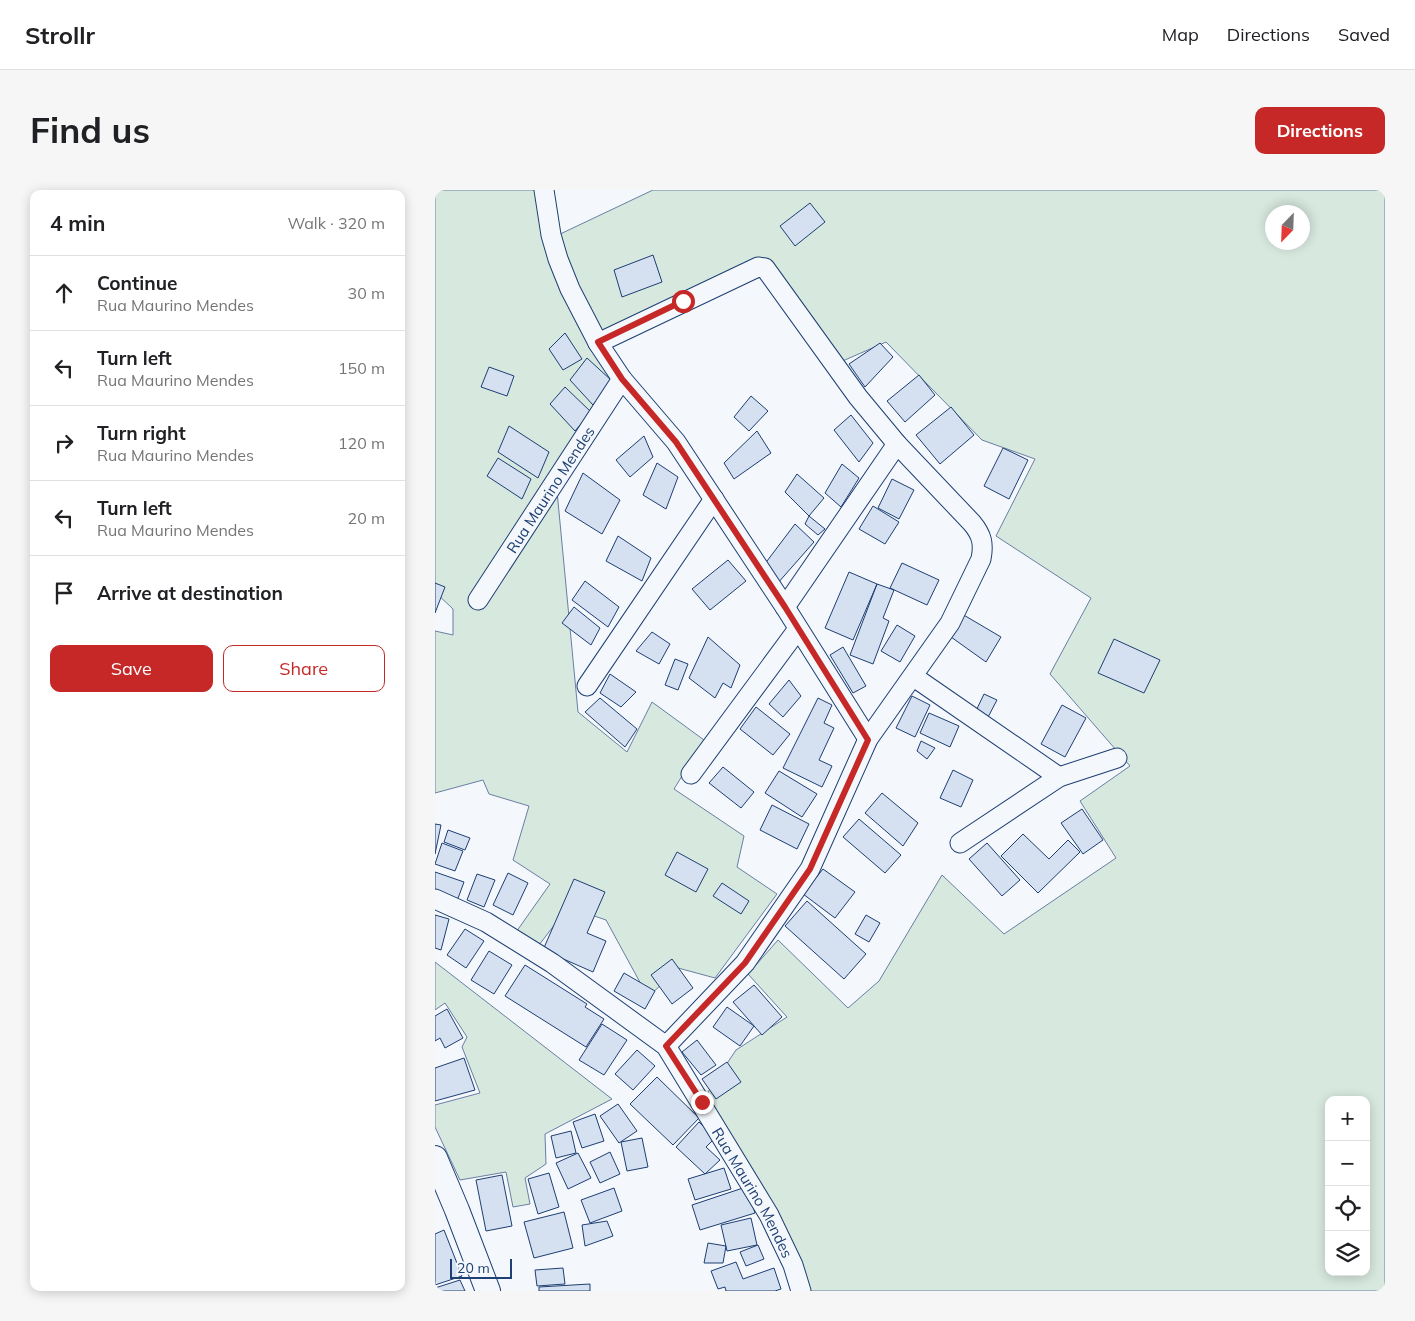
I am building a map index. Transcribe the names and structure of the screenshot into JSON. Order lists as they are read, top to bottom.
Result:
{
  "streets": {
    "street": ["Rua Maurino Mendes"]
  },
  "scale_bar": "20 m",
  "north": "bottom left",
  "page": {
    "header": "Strollr",
    "nav": ["Map", "Directions", "Saved"],
    "buttons": [
      "Directions",
      ["Save", "Share"]
    ],
    "title": "Find us",
    "heading": ["4 min", "Walk · 320 m"],
    "list": [
      ["Continue", "Rua Maurino Mendes", "30 m"],
      ["Turn left", "Rua Maurino Mendes", "150 m"],
      ["Turn right", "Rua Maurino Mendes", "120 m"],
      ["Turn left", "Rua Maurino Mendes", "20 m"],
      "Arrive at destination"
    ],
    "map_buttons": ["+", "−"],
    "scale": "20 m"
  }
}
